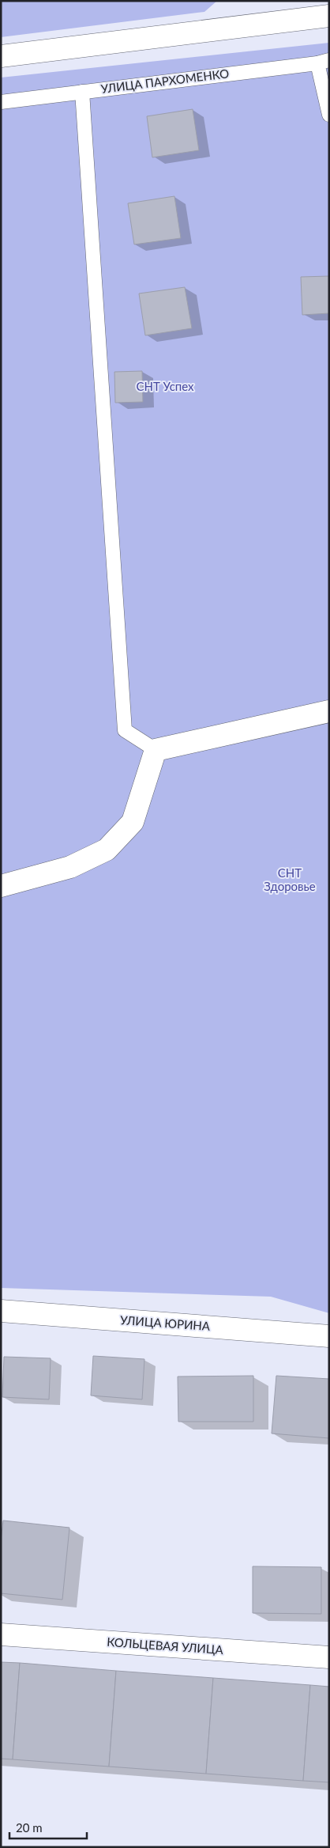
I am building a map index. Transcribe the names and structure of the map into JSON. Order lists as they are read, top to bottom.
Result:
{
  "streets": {
    "street": ["УЛИЦА ЮРИНА", "КОЛЬЦЕВАЯ УЛИЦА"],
    "lane": ["УЛИЦА ПАРХОМЕНКО"]
  },
  "parks": ["СНТ Успех", "СНТ Здоровье"],
  "scale_bar": "20 m"
}
